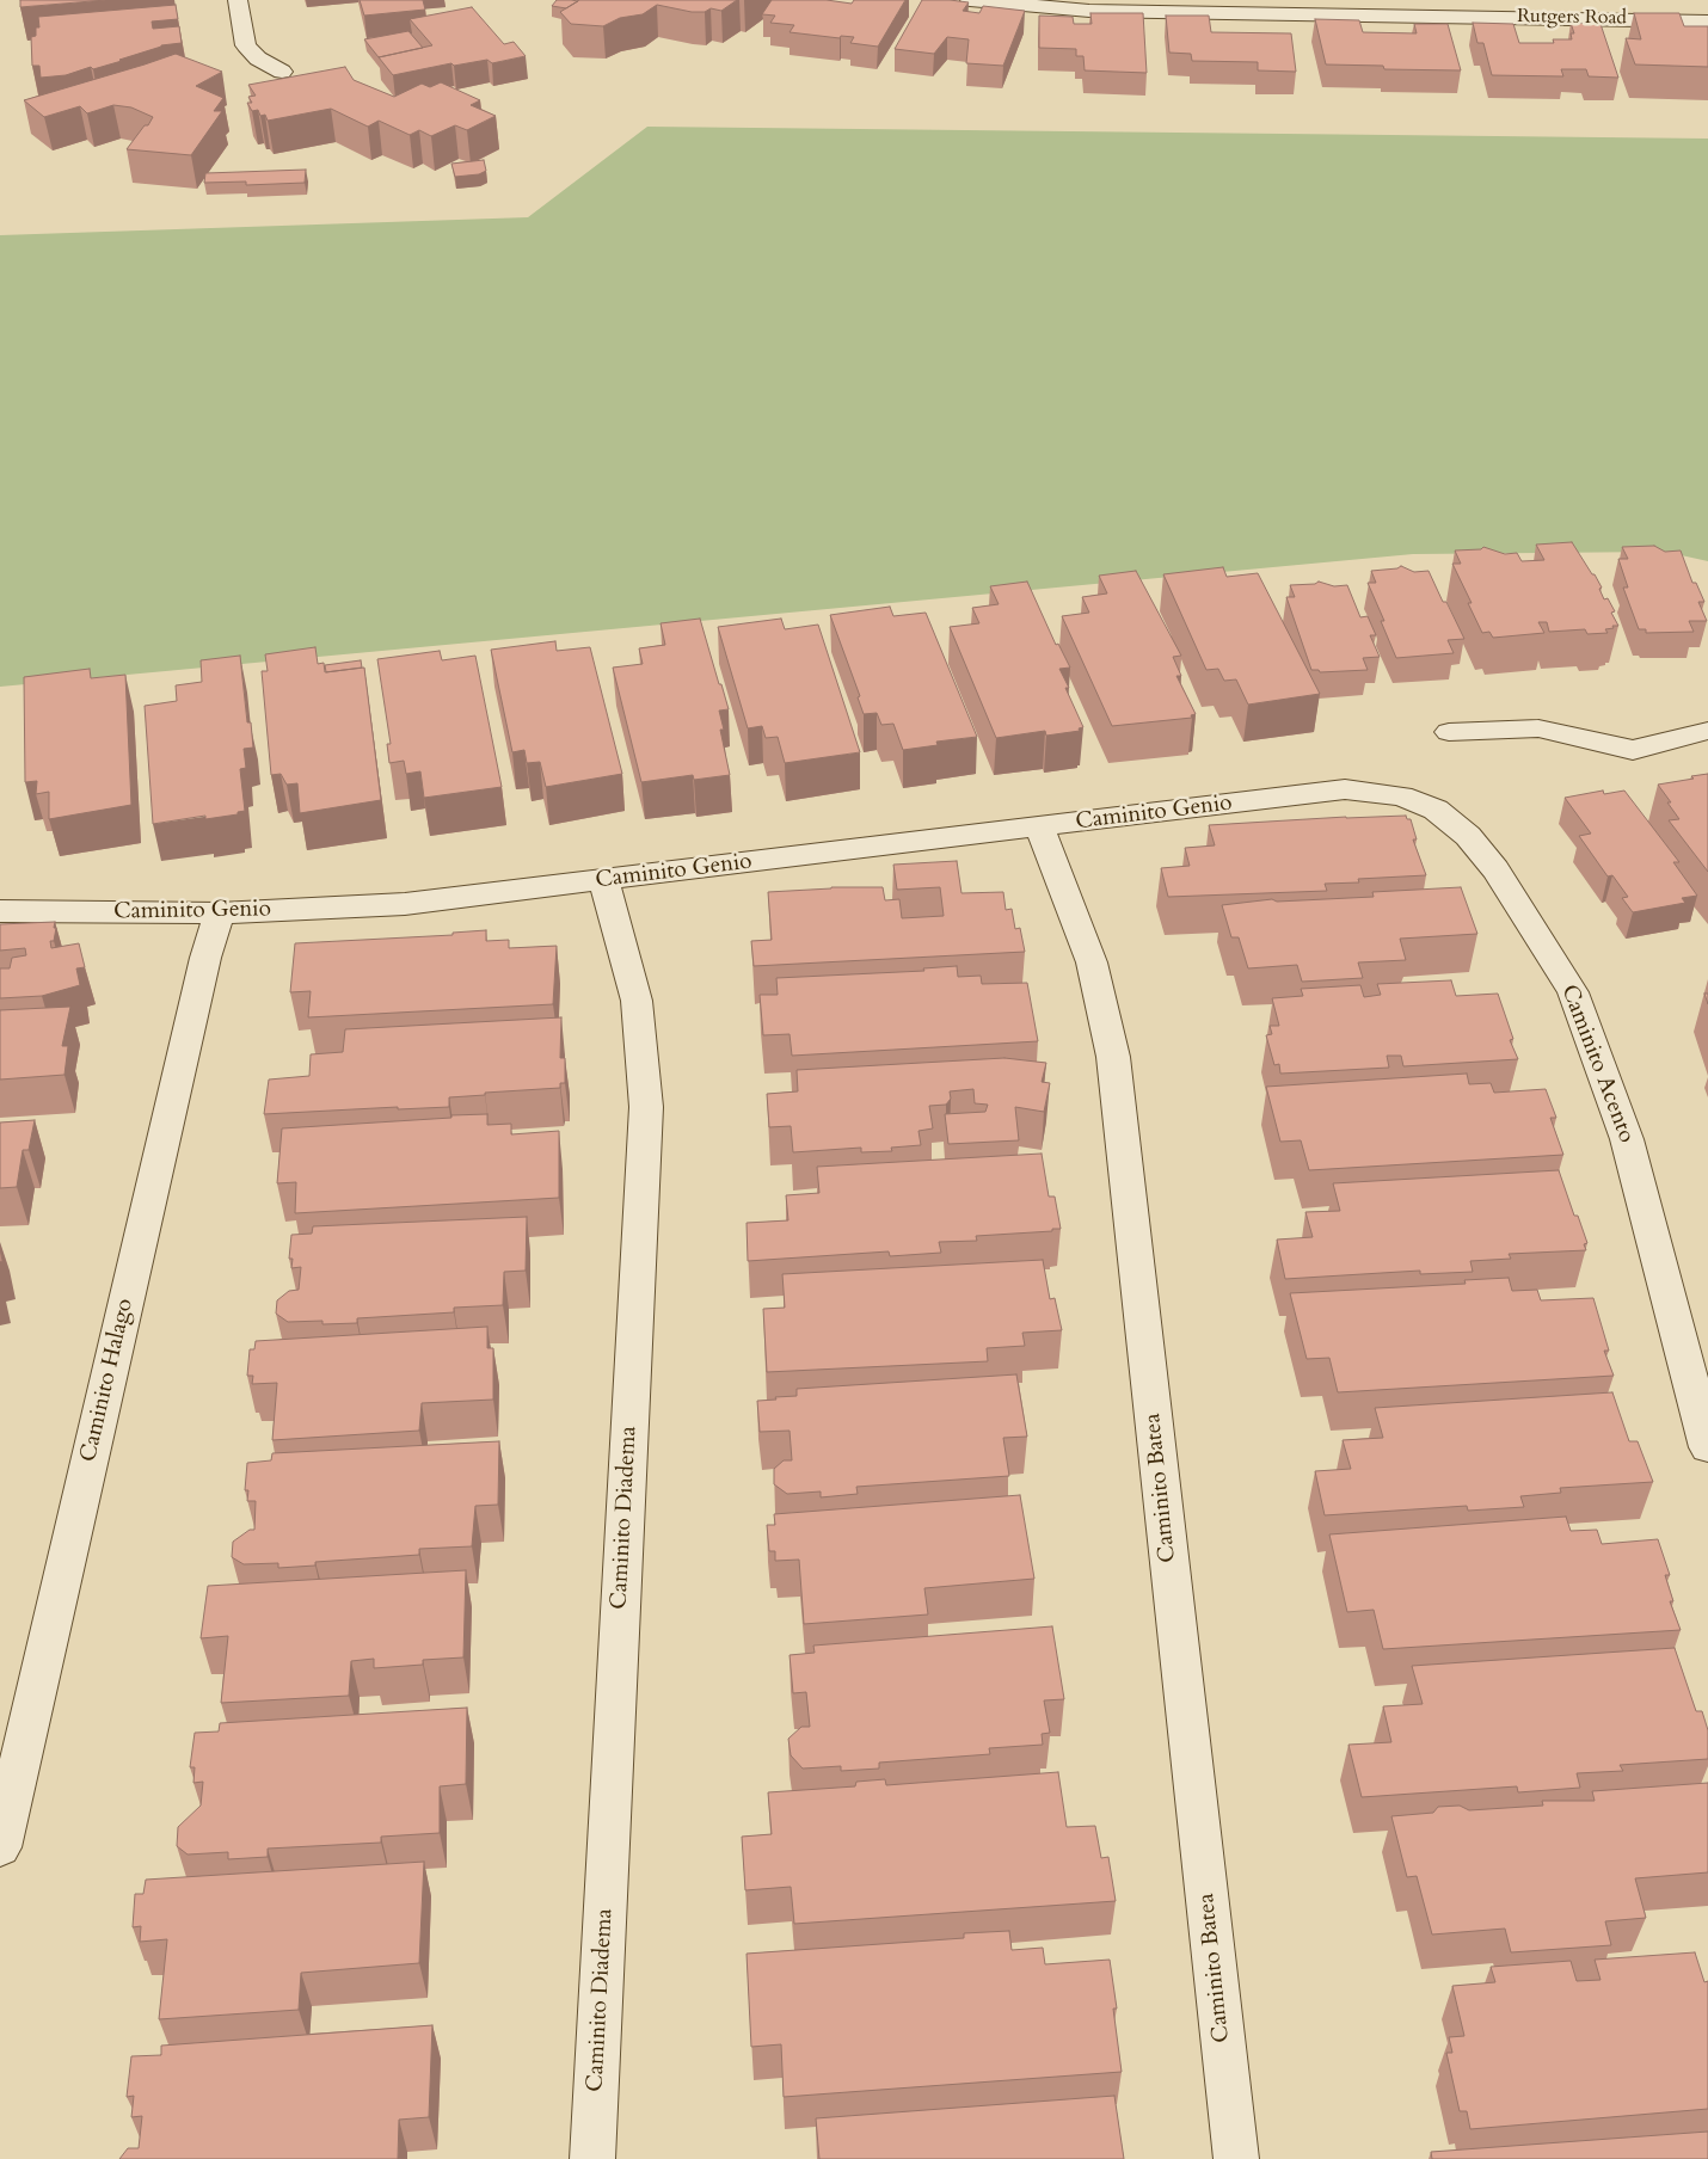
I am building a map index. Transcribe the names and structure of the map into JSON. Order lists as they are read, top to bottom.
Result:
{
  "streets": {
    "street": [
      "Rutgers Road",
      "Caminito Genio",
      "Caminito Acento",
      "Caminito Halago",
      "Caminito Batea",
      "Caminito Diadema"
    ]
  },
  "crossings": [
    ["Caminito Genio", "Caminito Acento"],
    ["Caminito Genio", "Caminito Halago"],
    ["Caminito Genio", "Caminito Batea"],
    ["Caminito Genio", "Caminito Diadema"]
  ]
}
